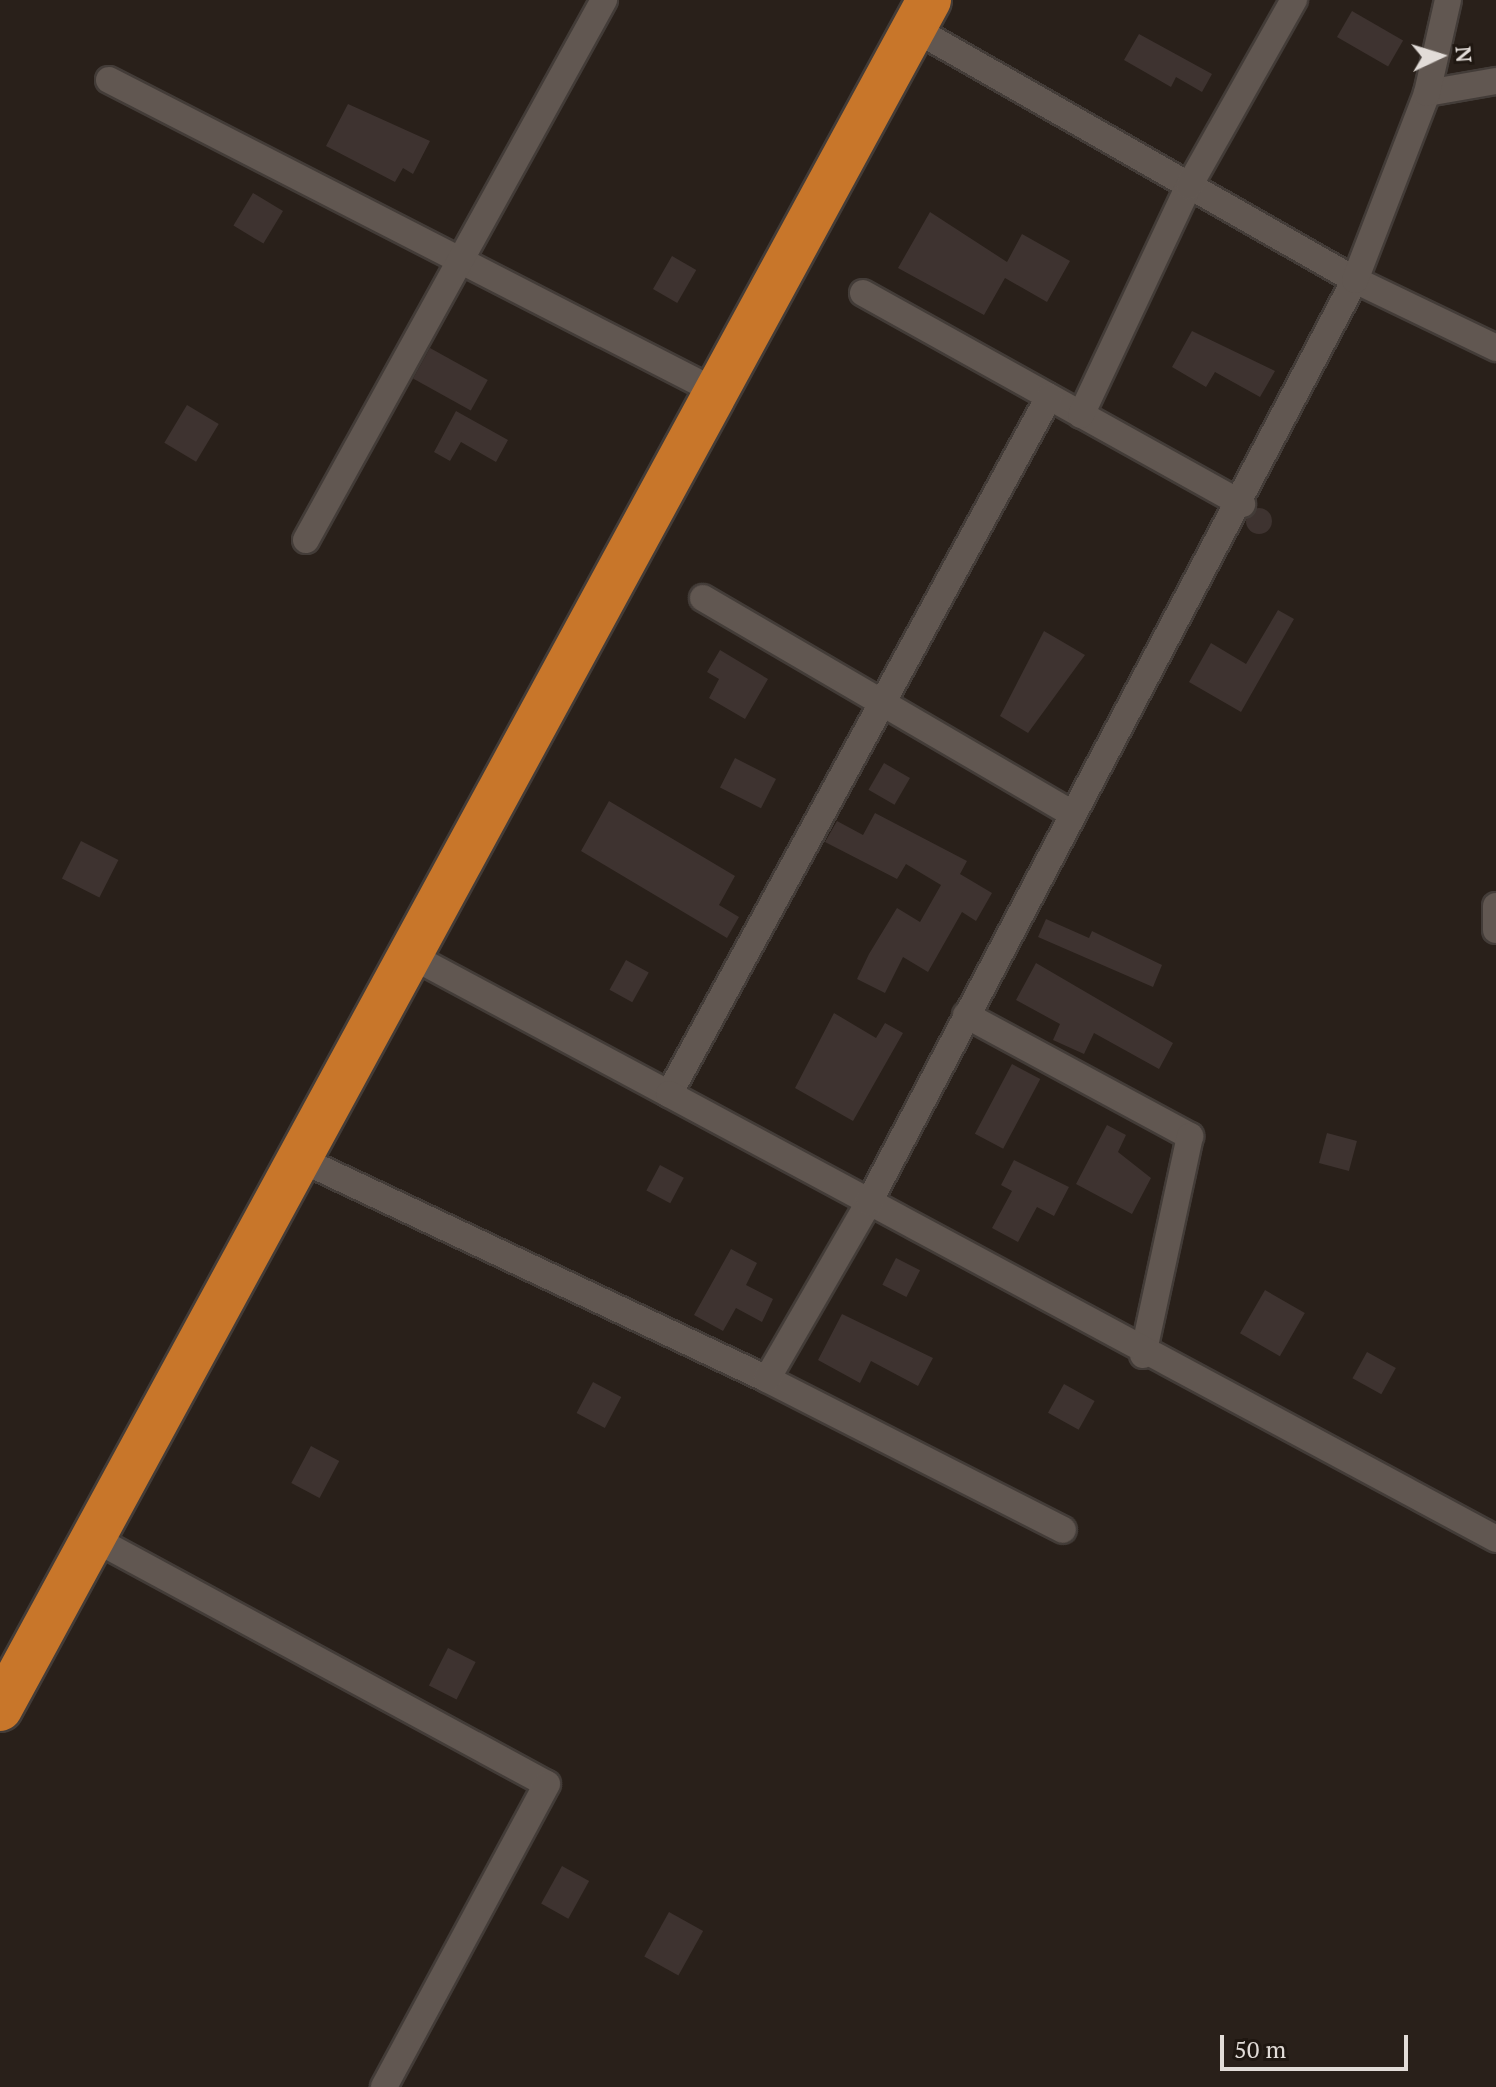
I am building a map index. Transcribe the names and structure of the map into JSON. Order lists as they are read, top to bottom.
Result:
{
  "scale_bar": "50 m",
  "north": "right"
}
